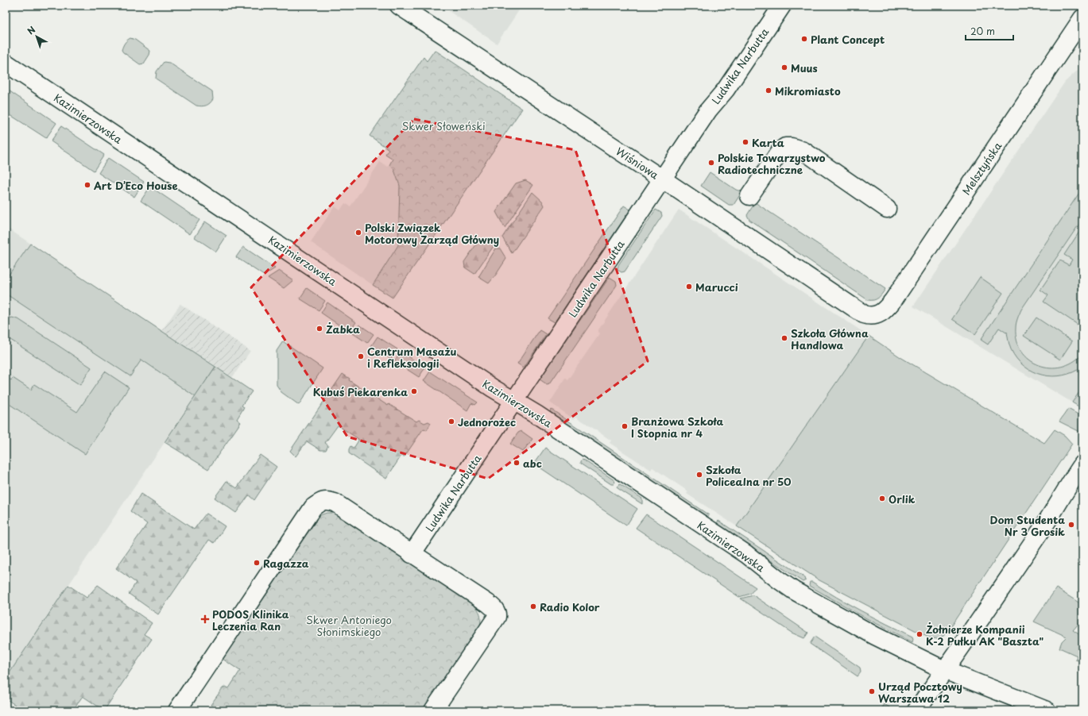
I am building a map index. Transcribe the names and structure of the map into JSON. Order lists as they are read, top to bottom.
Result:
{
  "streets": {
    "street": [
      "Ludwika Narbutta",
      "Kazimierzowska",
      "Wiśniowa",
      "Melsztyńska"
    ]
  },
  "crossings": [
    ["Ludwika Narbutta", "Kazimierzowska"],
    ["Ludwika Narbutta", "Wiśniowa"],
    ["Wiśniowa", "Melsztyńska"]
  ],
  "parks": ["Skwer Słoweński", "Skwer Antoniego Słonimskiego"],
  "places": {
    "other": [
      "Plant Concept",
      "Muus",
      "Mikromiasto",
      "Karta",
      "Polskie Towarzystwo Radiotechniczne",
      "Art D’Eco House",
      "Polski Związek Motorowy Zarząd Główny",
      "Marucci",
      "Żabka",
      "Szkoła Główna Handlowa",
      "Centrum Masażu i Refleksologii",
      "Kubuś Piekarenka",
      "Jednorożec",
      "Branżowa Szkoła I Stopnia nr 4",
      "abc",
      "Szkoła Policealna nr 50",
      "Orlik",
      "Dom Studenta Nr 3 Grosik",
      "Ragazza",
      "Radio Kolor",
      "Żołnierze Kompanii K-2 Pułku AK \"Baszta\"",
      "Urząd Pocztowy Warszawa 12"
    ],
    "health": ["PODOS Klinika Leczenia Ran"]
  },
  "scale_bar": "20 m",
  "north": "top left"
}
